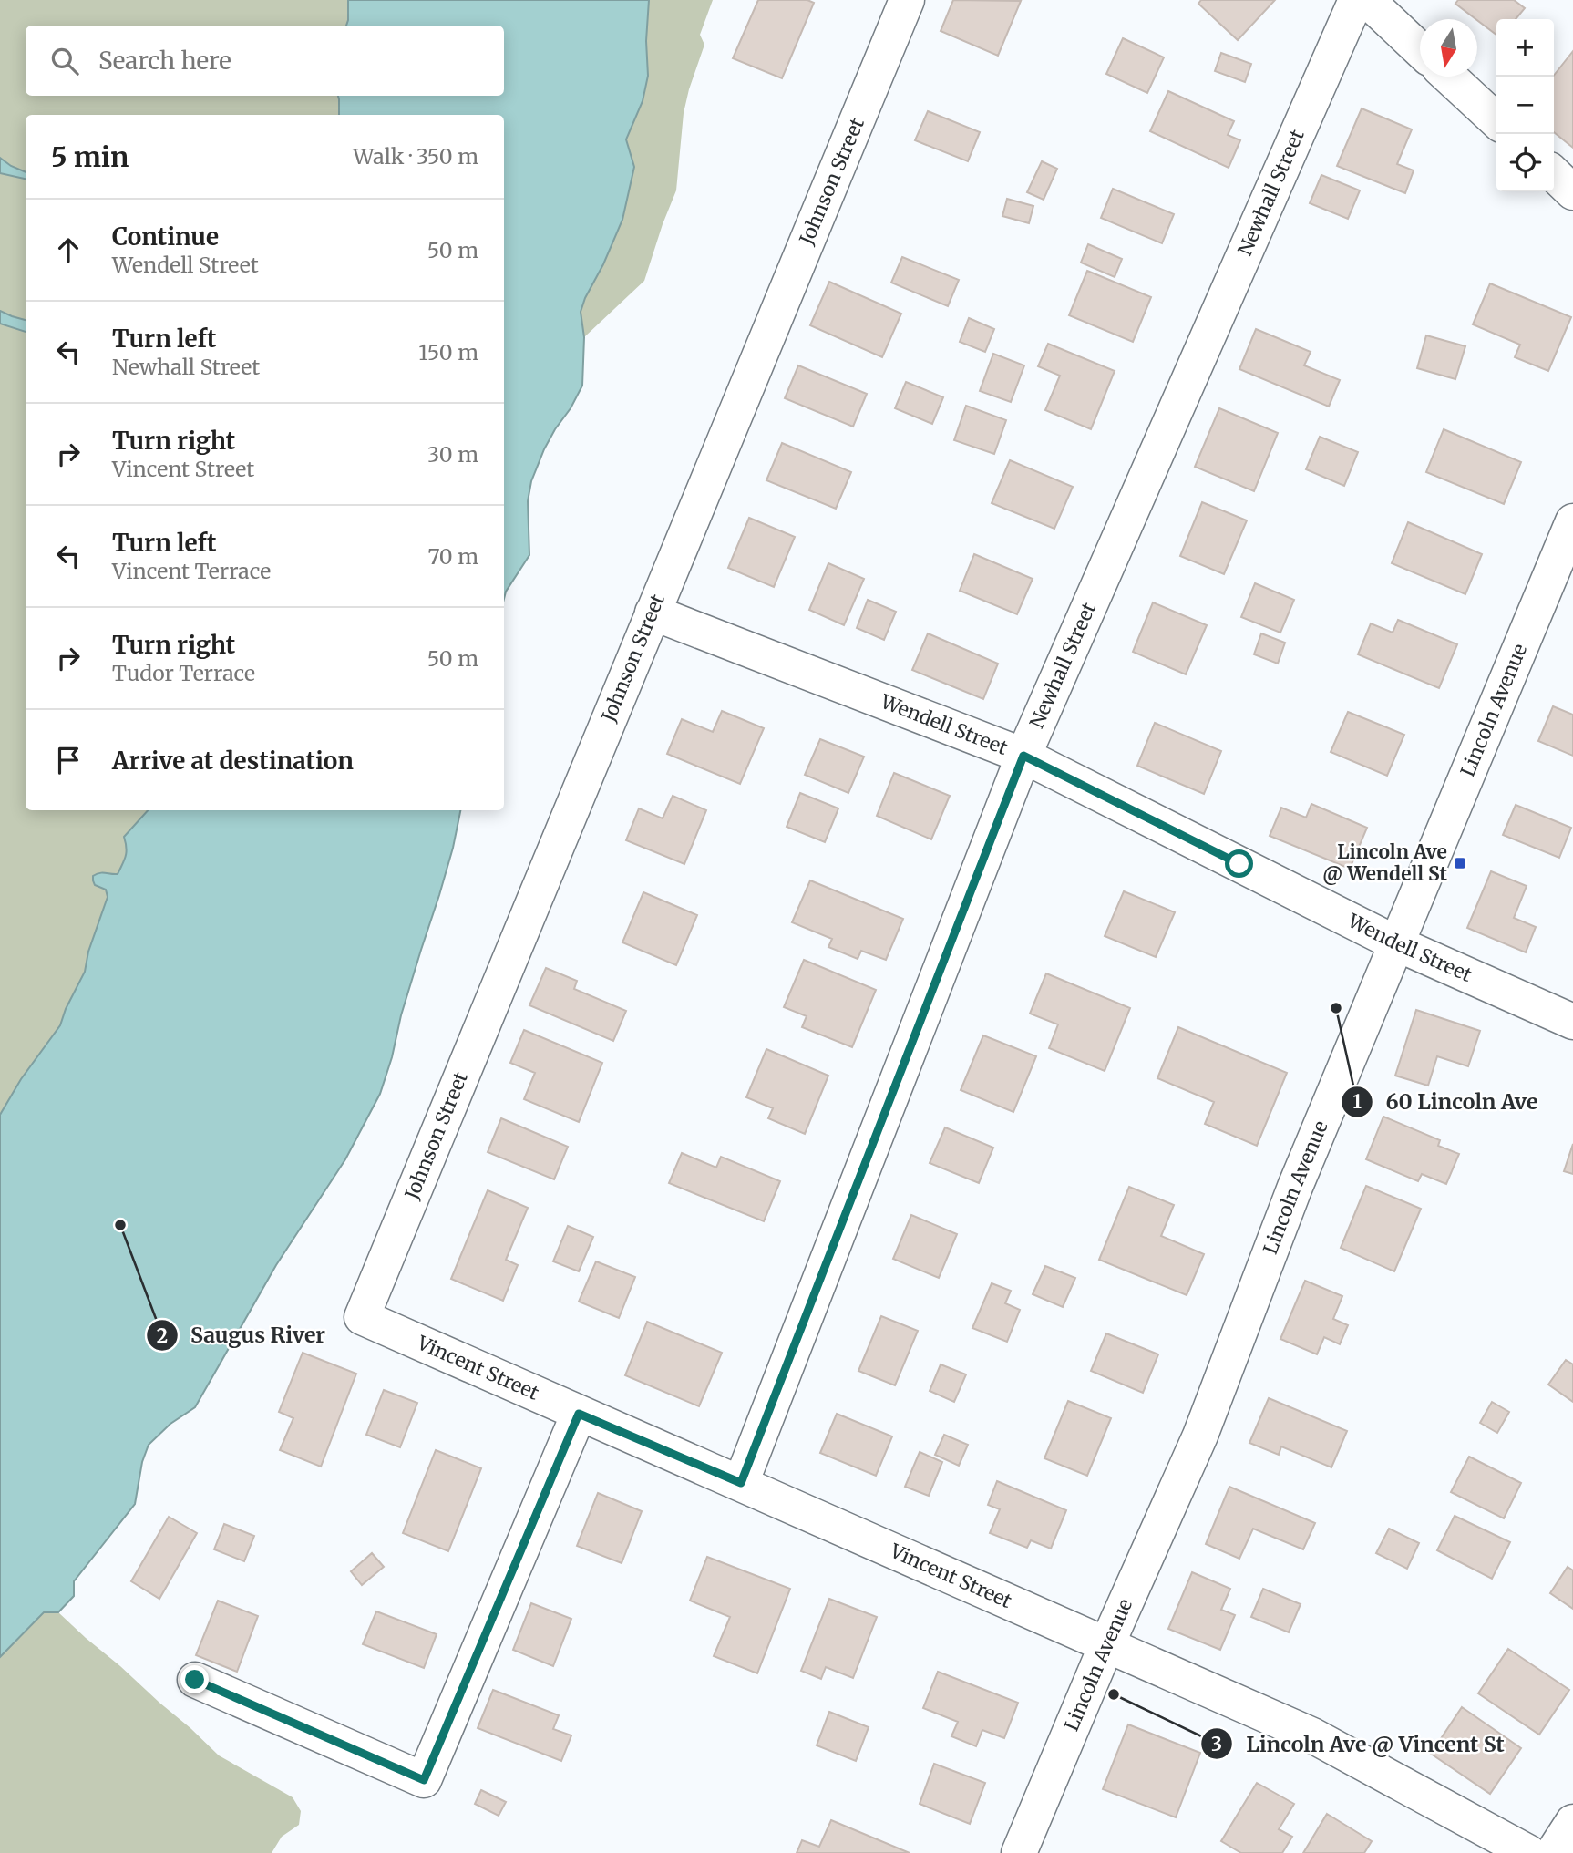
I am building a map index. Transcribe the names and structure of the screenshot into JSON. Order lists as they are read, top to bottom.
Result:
{
  "streets": {
    "street": [
      "Johnson Street",
      "Newhall Street",
      "Lincoln Avenue",
      "Wendell Street",
      "Vincent Street"
    ]
  },
  "crossings": [
    ["Johnson Street", "Wendell Street"],
    ["Johnson Street", "Vincent Street"],
    ["Newhall Street", "Wendell Street"],
    ["Newhall Street", "Vincent Street"],
    ["Lincoln Avenue", "Wendell Street"],
    ["Lincoln Avenue", "Vincent Street"]
  ],
  "places": {
    "transit": ["Lincoln Ave @ Wendell St"],
    "other": ["60 Lincoln Ave", "Saugus River", "Lincoln Ave @ Vincent St"]
  },
  "north": "bottom",
  "page": {
    "map_buttons": ["+", "−"],
    "search": "Search here",
    "heading": ["5 min", "Walk · 350 m"],
    "list": [
      ["Continue", "Wendell Street", "50 m"],
      ["Turn left", "Newhall Street", "150 m"],
      ["Turn right", "Vincent Street", "30 m"],
      ["Turn left", "Vincent Terrace", "70 m"],
      ["Turn right", "Tudor Terrace", "50 m"],
      "Arrive at destination"
    ]
  }
}
